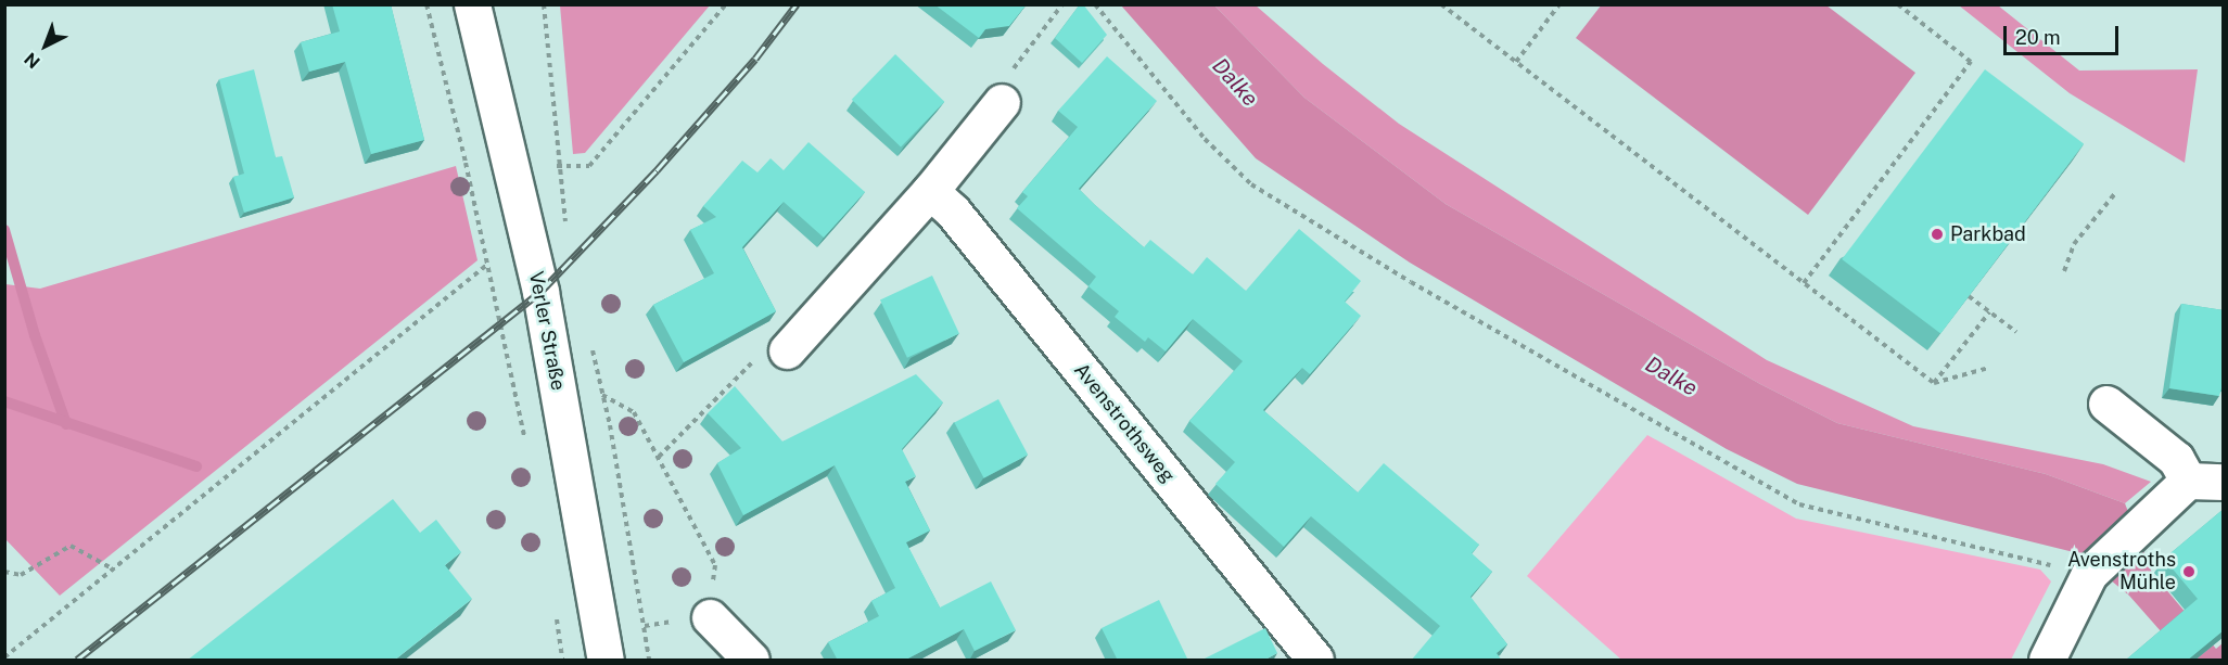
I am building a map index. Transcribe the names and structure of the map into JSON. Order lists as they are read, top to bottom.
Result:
{
  "streets": {
    "street": ["Verler Straße", "Avenstrothsweg"]
  },
  "water": ["Dalke"],
  "places": ["Parkbad", "Avenstroths Mühle"],
  "scale_bar": "20 m",
  "north": "bottom left"
}
